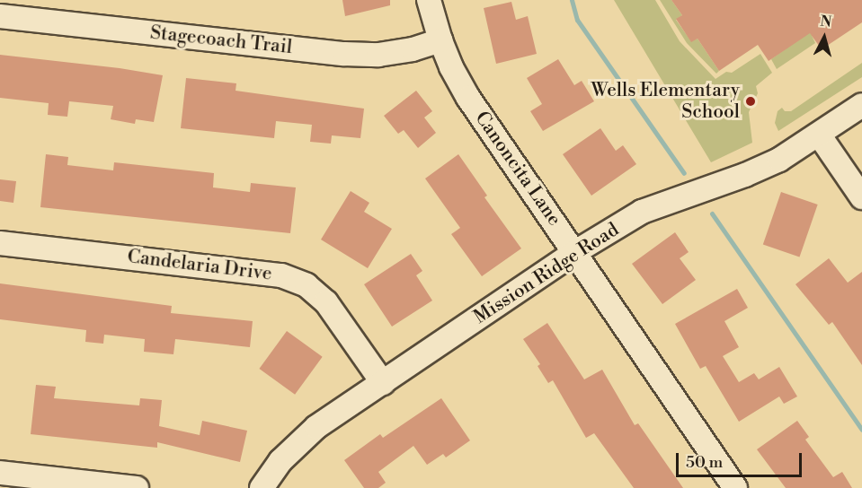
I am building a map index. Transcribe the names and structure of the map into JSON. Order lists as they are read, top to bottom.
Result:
{
  "streets": {
    "street": [
      "Stagecoach Trail",
      "Canoncita Lane",
      "Candelaria Drive",
      "Mission Ridge Road"
    ]
  },
  "crossings": [
    ["Stagecoach Trail", "Canoncita Lane"],
    ["Canoncita Lane", "Mission Ridge Road"],
    ["Candelaria Drive", "Mission Ridge Road"]
  ],
  "places": ["Wells Elementary School"],
  "scale_bar": "50 m",
  "north": "top"
}
